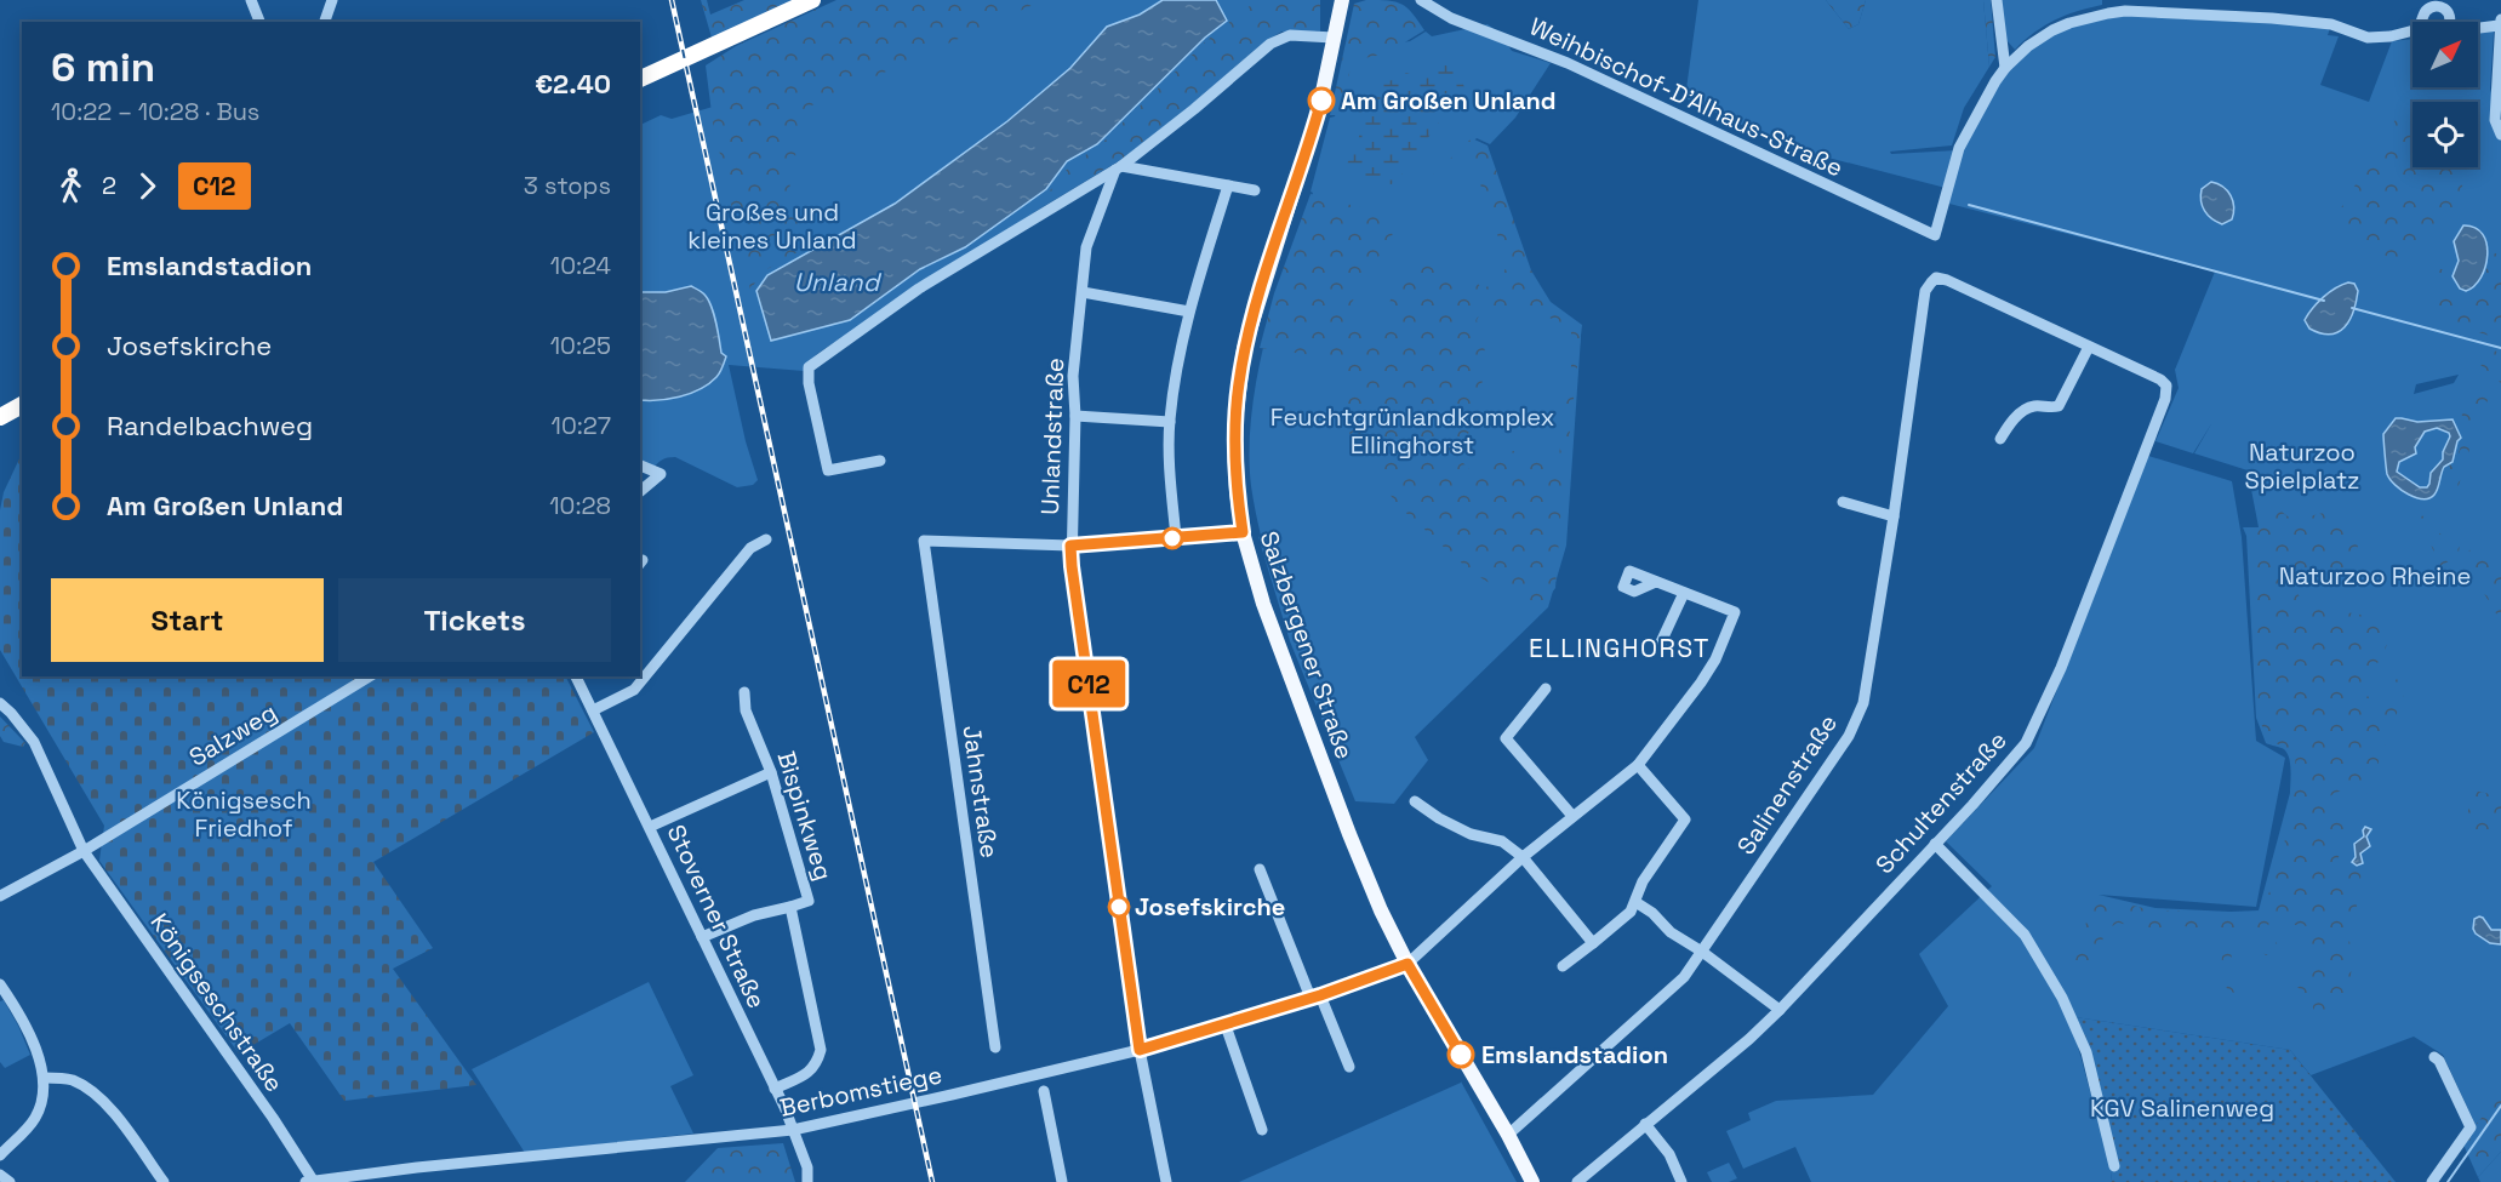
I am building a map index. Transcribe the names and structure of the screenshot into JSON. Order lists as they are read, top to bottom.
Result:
{
  "streets": {
    "main road": ["Salzbergener Straße"],
    "street": [
      "Weihbischof-D'Alhaus-Straße",
      "Unlandstraße",
      "Salzweg",
      "Salinenstraße",
      "Jahnstraße",
      "Schultenstraße",
      "Bispinkweg",
      "Stoverner Straße",
      "Königseschstraße",
      "Berbomstiege"
    ]
  },
  "crossings": [
    ["Unlandstraße", "Jahnstraße"],
    ["Unlandstraße", "Berbomstiege"],
    ["Salzbergener Straße", "Salinenstraße"],
    ["Salzbergener Straße", "Berbomstiege"],
    ["Salzweg", "Königseschstraße"],
    ["Salinenstraße", "Schultenstraße"],
    ["Bispinkweg", "Stoverner Straße"],
    ["Stoverner Straße", "Berbomstiege"],
    ["Königseschstraße", "Berbomstiege"]
  ],
  "districts": ["ELLINGHORST"],
  "water": ["Unland"],
  "parks": [
    "Großes und kleines Unland",
    "Feuchtgrünlandkomplex Ellinghorst",
    "Naturzoo Spielplatz",
    "Naturzoo Rheine",
    "Königsesch Friedhof",
    "KGV Salinenweg"
  ],
  "places": ["Am Großen Unland", "Josefskirche", "Emslandstadion"],
  "lines": ["bus line C12"],
  "north": "top right",
  "page": {
    "on_map": "C12",
    "heading": ["6 min", "10:22 – 10:28 · Bus", "€2.40"],
    "legs": ["2", "C12", "3 stops"],
    "list": [
      {
        "name": "Emslandstadion",
        "value": "10:24"
      },
      {
        "name": "Josefskirche",
        "value": "10:25"
      },
      {
        "name": "Randelbachweg",
        "value": "10:27"
      },
      {
        "name": "Am Großen Unland",
        "value": "10:28"
      }
    ],
    "buttons": ["Start", "Tickets"]
  }
}
